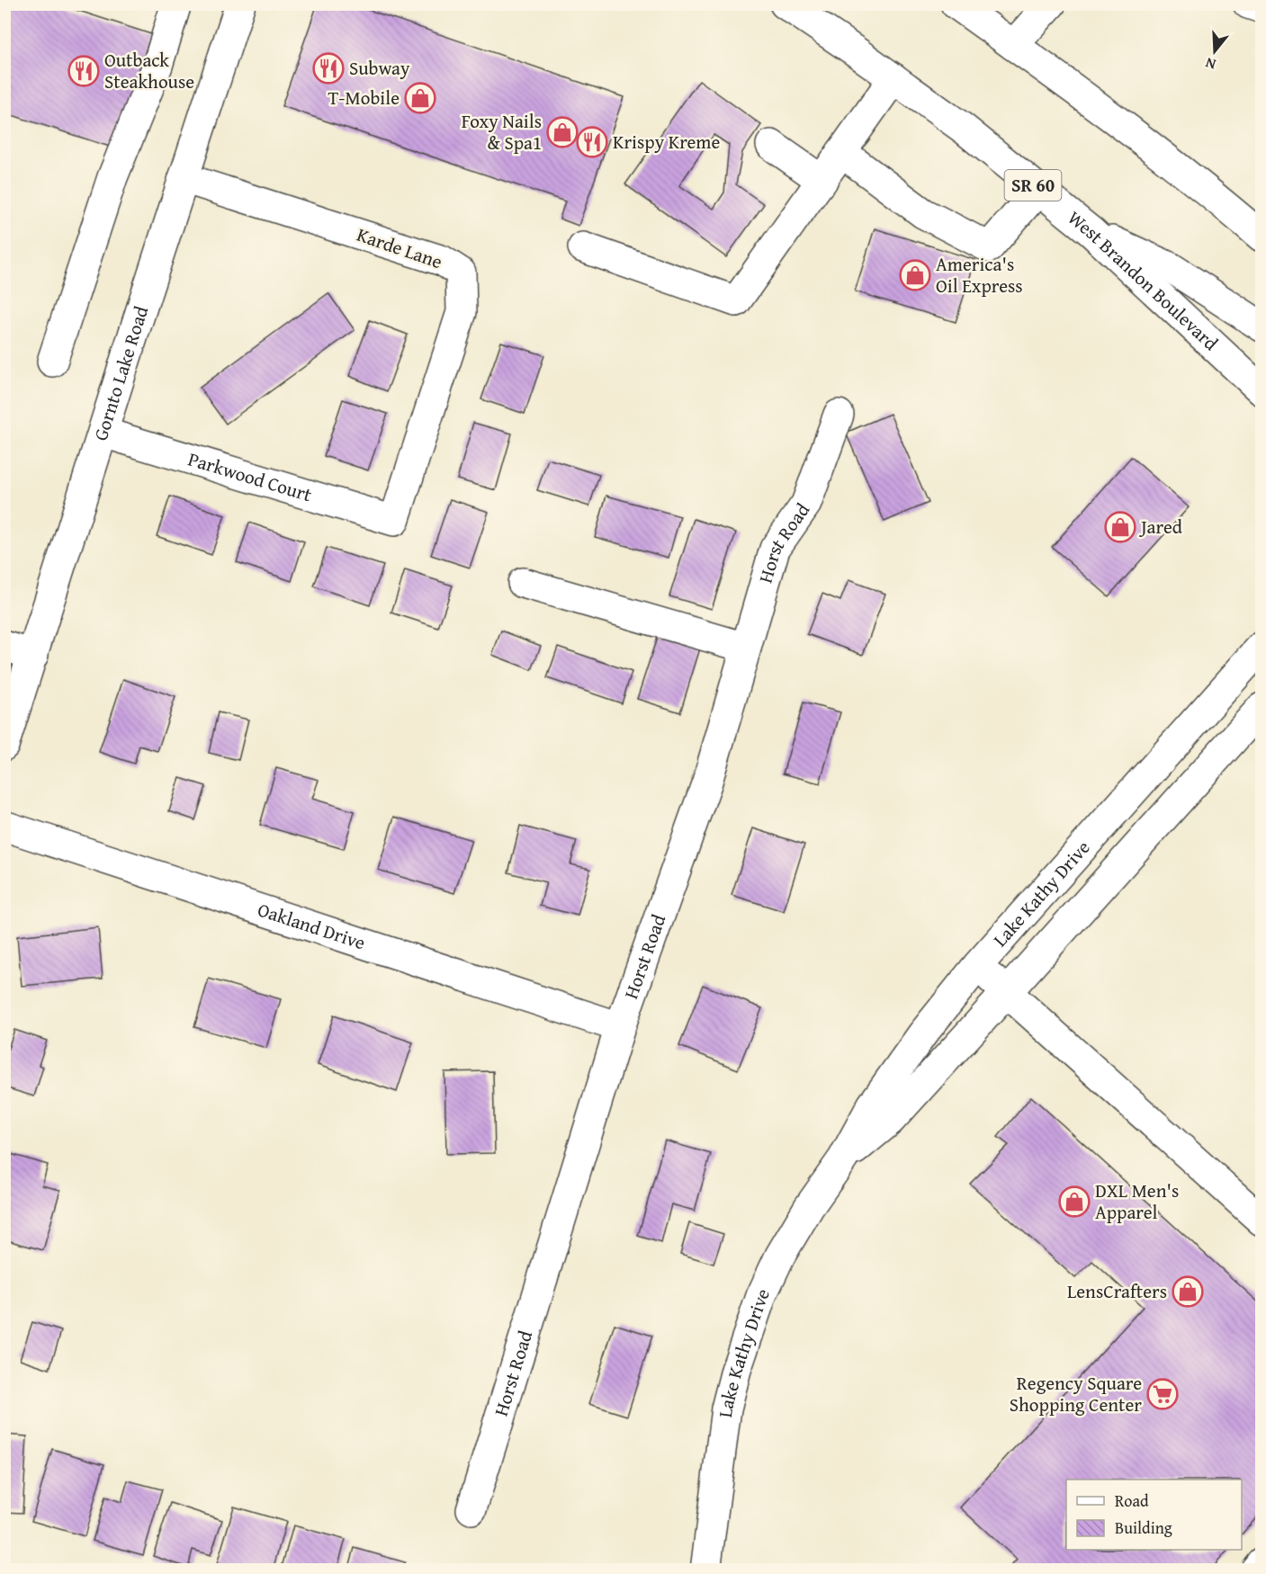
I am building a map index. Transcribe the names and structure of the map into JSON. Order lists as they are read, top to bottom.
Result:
{
  "streets": {
    "main road": [
      "SR 60",
      "Karde Lane",
      "West Brandon Boulevard",
      "Gornto Lake Road",
      "Parkwood Court",
      "Horst Road",
      "Lake Kathy Drive",
      "Oakland Drive"
    ]
  },
  "crossings": [
    ["Karde Lane", "Gornto Lake Road"],
    ["Karde Lane", "Parkwood Court"],
    ["Gornto Lake Road", "Parkwood Court"],
    ["Horst Road", "Oakland Drive"]
  ],
  "places": {
    "restaurant": ["Subway", "Outback Steakhouse", "Krispy Kreme"],
    "shop": [
      "T-Mobile",
      "Foxy Nails & Spa1",
      "America's Oil Express",
      "Jared",
      "DXL Men's Apparel",
      "LensCrafters"
    ],
    "supermarket": ["Regency Square Shopping Center"]
  },
  "legend": ["Road", "Building"],
  "north": "bottom"
}
